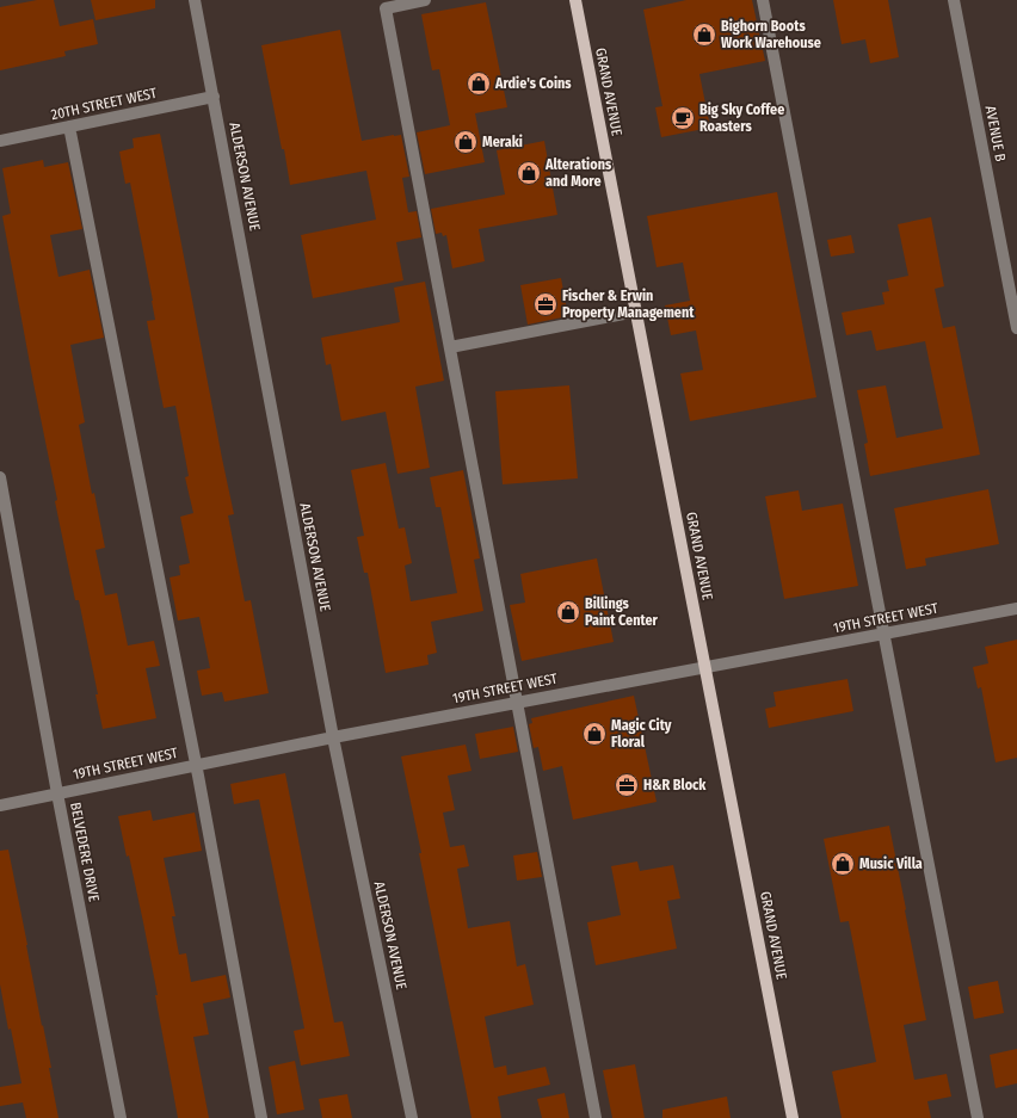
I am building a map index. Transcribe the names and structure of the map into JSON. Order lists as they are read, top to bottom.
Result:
{
  "streets": {
    "main road": ["GRAND AVENUE"],
    "street": [
      "20TH STREET WEST",
      "AVENUE B",
      "ALDERSON AVENUE",
      "19TH STREET WEST",
      "BELVEDERE DRIVE"
    ]
  },
  "crossings": [
    ["GRAND AVENUE", "19TH STREET WEST"],
    ["20TH STREET WEST", "ALDERSON AVENUE"],
    ["ALDERSON AVENUE", "19TH STREET WEST"],
    ["19TH STREET WEST", "BELVEDERE DRIVE"]
  ],
  "places": {
    "shop": [
      "Bighorn Boots Work Warehouse",
      "Ardie's Coins",
      "Meraki",
      "Alterations and More",
      "Billings Paint Center",
      "Magic City Floral",
      "Music Villa"
    ],
    "cafe": ["Big Sky Coffee Roasters"],
    "office": ["Fischer & Erwin Property Management", "H&R Block"]
  }
}
